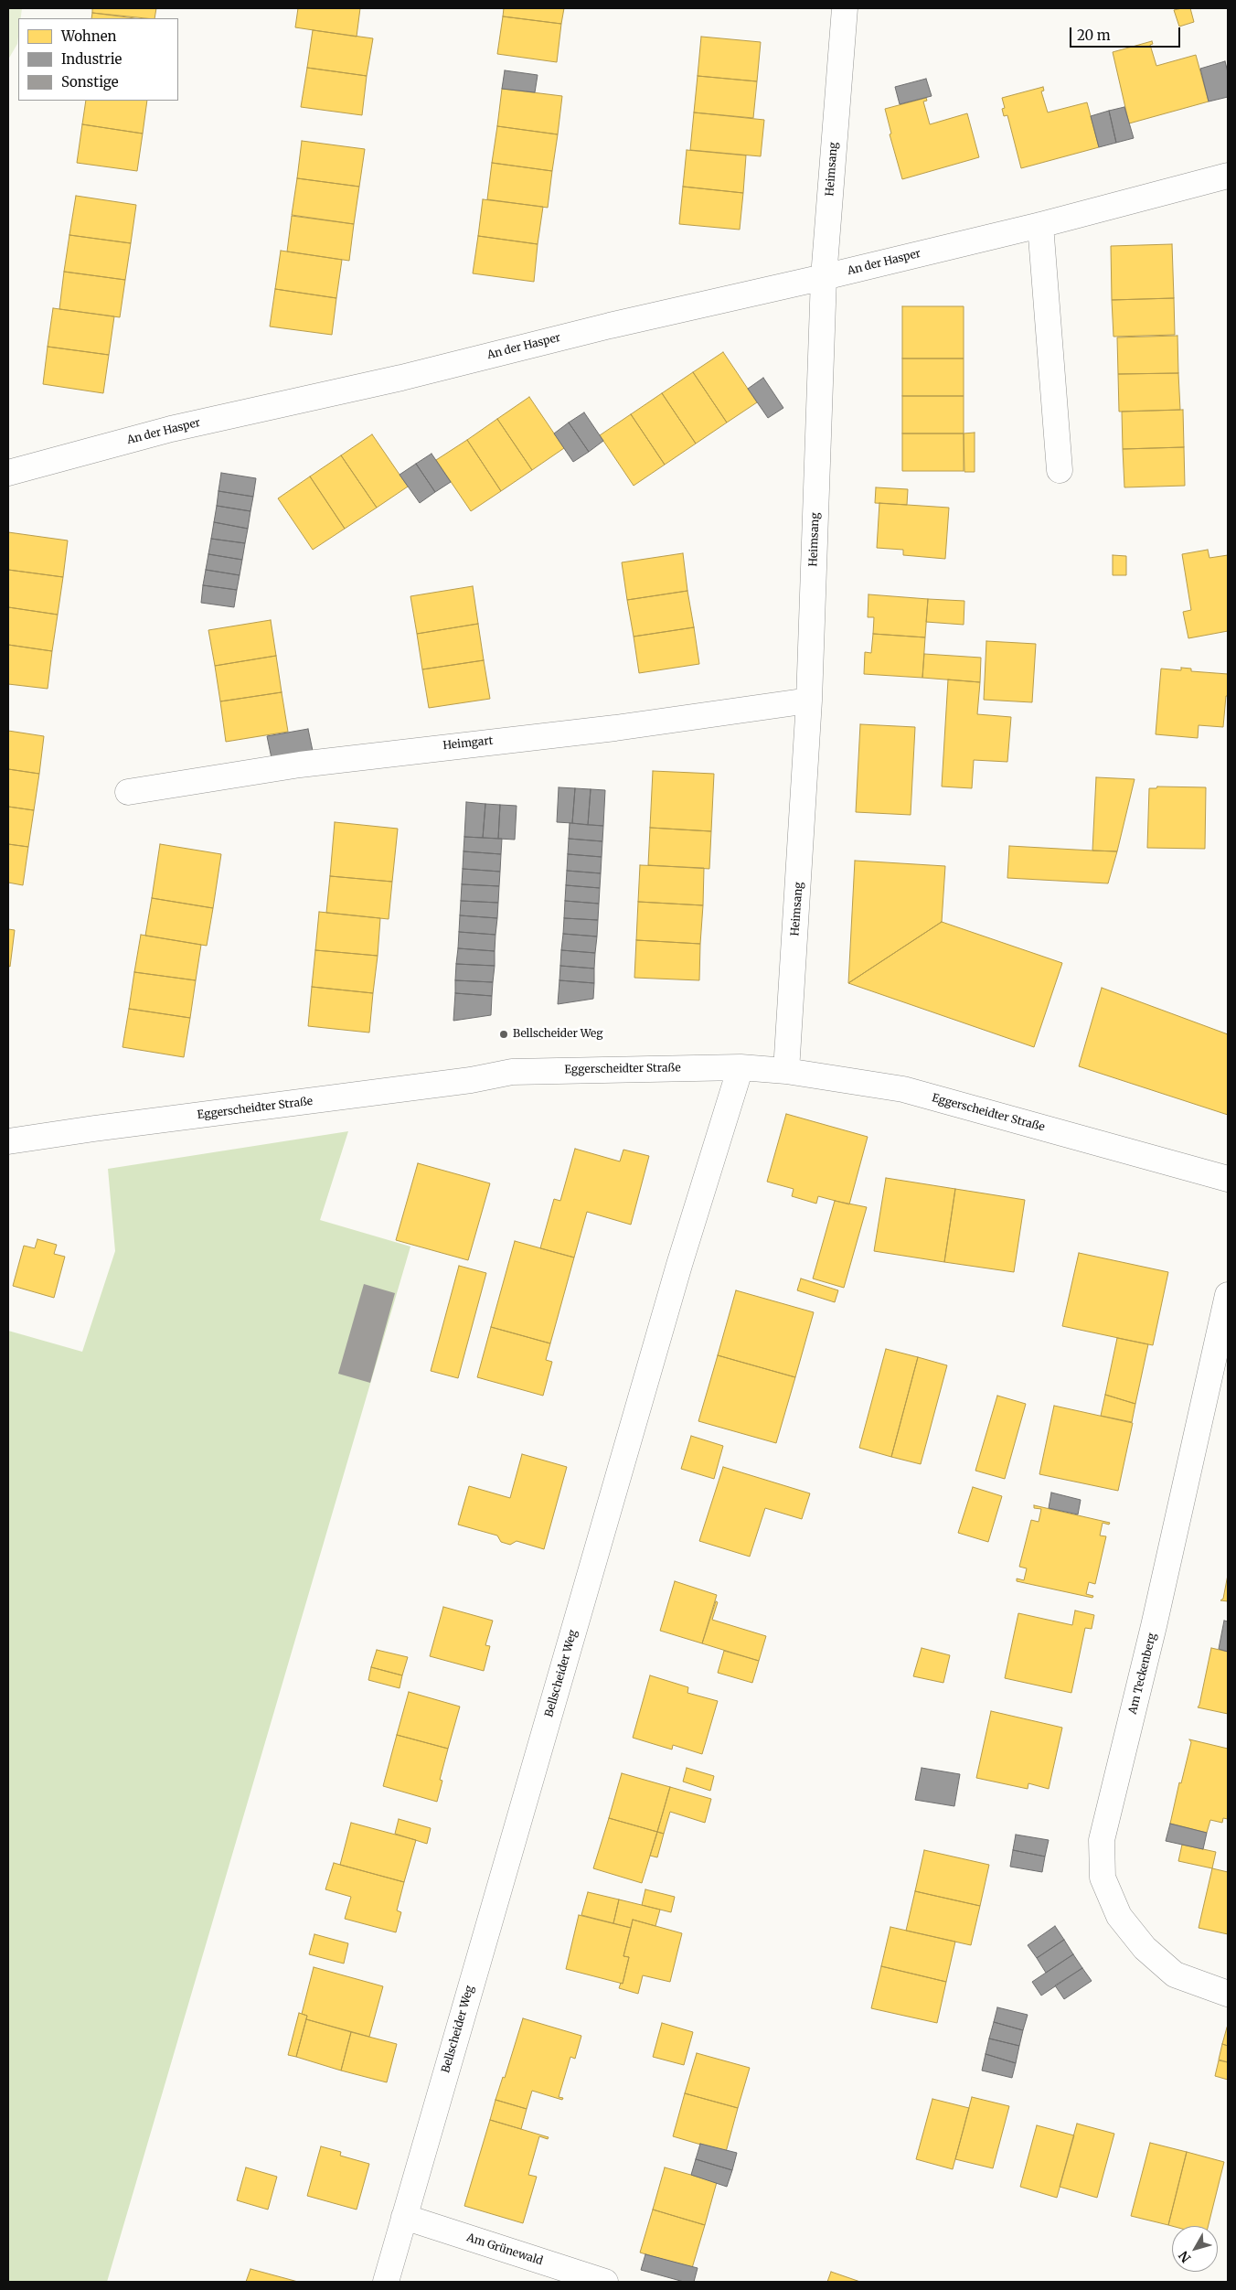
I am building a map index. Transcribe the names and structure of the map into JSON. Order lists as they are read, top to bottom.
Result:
{
  "streets": {
    "street": [
      "Heimsang",
      "An der Hasper",
      "Heimgart",
      "Eggerscheidter Straße",
      "Bellscheider Weg",
      "Am Teckenberg",
      "Am Grünewald"
    ]
  },
  "crossings": [
    ["Heimsang", "An der Hasper"],
    ["Heimsang", "Heimgart"],
    ["Heimsang", "Eggerscheidter Straße"],
    ["Eggerscheidter Straße", "Bellscheider Weg"],
    ["Bellscheider Weg", "Am Grünewald"]
  ],
  "places": ["Bellscheider Weg"],
  "legend": ["Wohnen", "Industrie", "Sonstige"],
  "scale_bar": "20 m",
  "north": "bottom left"
}
